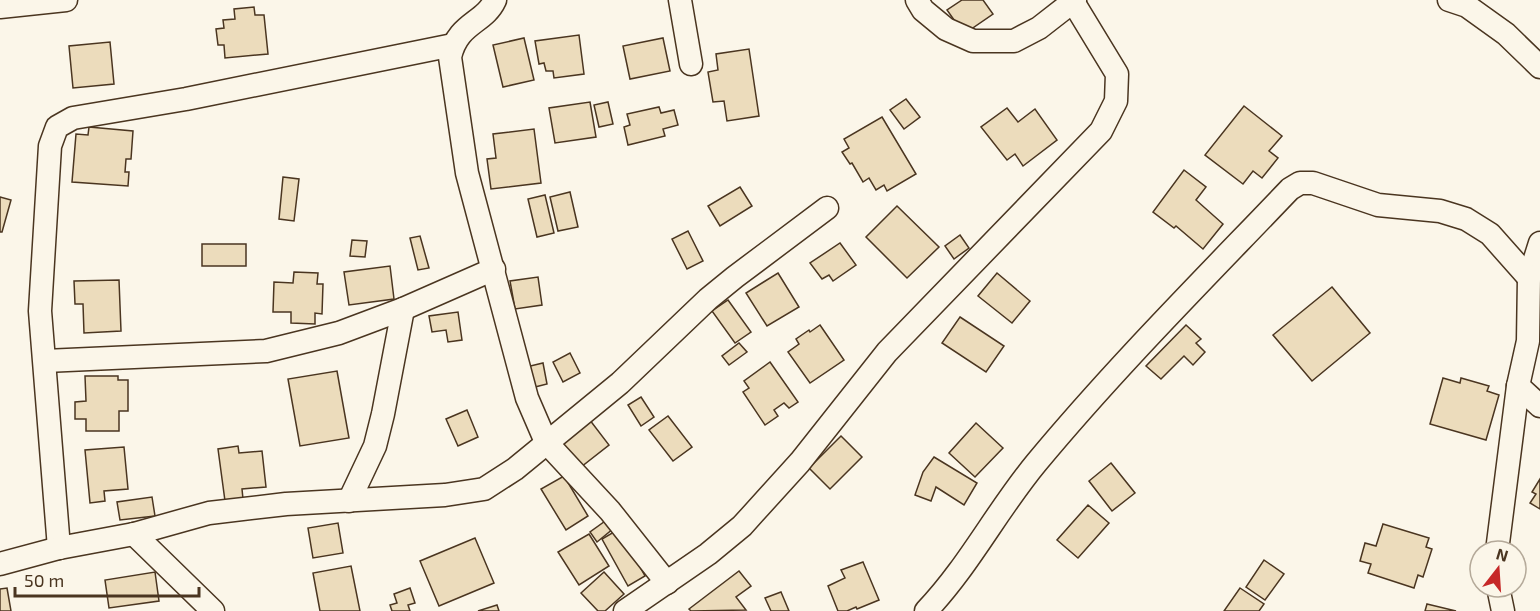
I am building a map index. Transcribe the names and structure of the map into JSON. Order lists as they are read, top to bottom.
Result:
{
  "scale_bar": "50 m",
  "north": "top"
}
